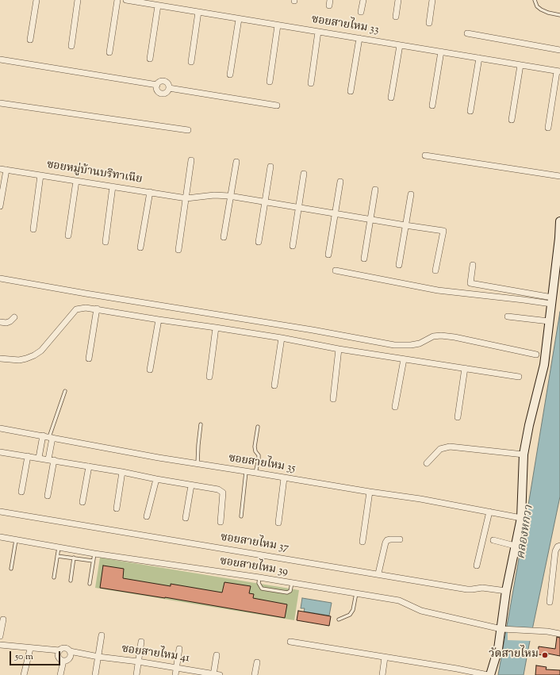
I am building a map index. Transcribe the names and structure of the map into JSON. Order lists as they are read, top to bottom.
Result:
{
  "streets": {
    "street": [
      "ซอยสายไหม 33",
      "ซอยหมู่บ้านบริทาเนีย",
      "ซอยสายไหม 35",
      "ซอยสายไหม 37",
      "ซอยสายไหม 39",
      "ซอยสายไหม 41"
    ]
  },
  "water": ["คลองหกวา"],
  "places": ["วัดสายไหม"],
  "scale_bar": "50 m"
}
